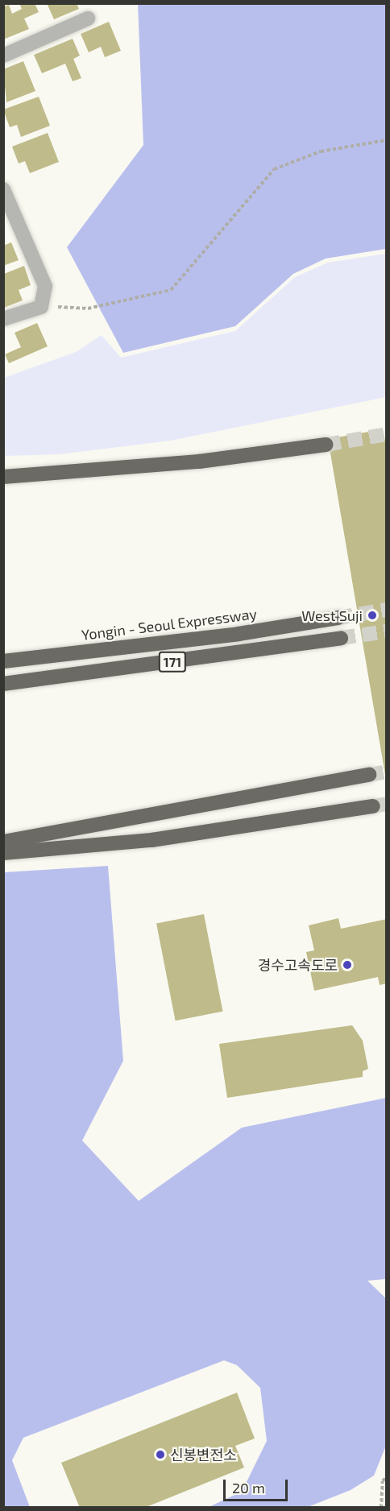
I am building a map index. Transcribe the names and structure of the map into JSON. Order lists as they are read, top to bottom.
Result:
{
  "streets": {
    "highway": ["Yongin - Seoul Expressway", "171"]
  },
  "places": ["West Suji", "경수고속도로", "신봉변전소"],
  "scale_bar": "20 m"
}
